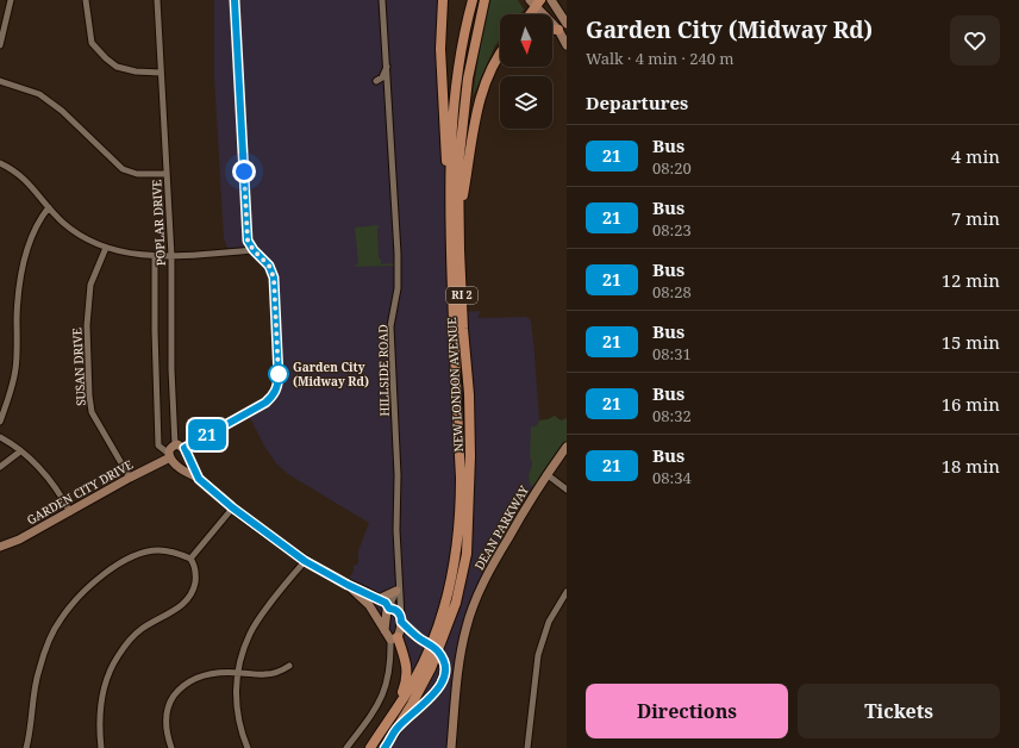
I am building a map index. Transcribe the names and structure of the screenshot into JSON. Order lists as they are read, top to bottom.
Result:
{
  "streets": {
    "main road": ["RI 2", "NEW LONDON AVENUE"],
    "street": [
      "POPLAR DRIVE",
      "SUSAN DRIVE",
      "HILLSIDE ROAD",
      "GARDEN CITY DRIVE",
      "DEAN PARKWAY"
    ]
  },
  "crossings": [
    ["POPLAR DRIVE", "GARDEN CITY DRIVE"],
    ["RI 2", "NEW LONDON AVENUE"],
    ["SUSAN DRIVE", "GARDEN CITY DRIVE"]
  ],
  "places": ["Garden City (Midway Rd)"],
  "lines": ["bus line 21"],
  "north": "bottom",
  "page": {
    "on_map": "21",
    "heading": [
      ["Garden City (Midway Rd)", "Walk · 4 min · 240 m"],
      "Departures"
    ],
    "list": [
      {
        "mark": "21",
        "name": "Bus",
        "note": "08:20",
        "value": "4 min"
      },
      {
        "mark": "21",
        "name": "Bus",
        "note": "08:23",
        "value": "7 min"
      },
      {
        "mark": "21",
        "name": "Bus",
        "note": "08:28",
        "value": "12 min"
      },
      {
        "mark": "21",
        "name": "Bus",
        "note": "08:31",
        "value": "15 min"
      },
      {
        "mark": "21",
        "name": "Bus",
        "note": "08:32",
        "value": "16 min"
      },
      {
        "mark": "21",
        "name": "Bus",
        "note": "08:34",
        "value": "18 min"
      }
    ],
    "buttons": ["Directions", "Tickets"]
  }
}
